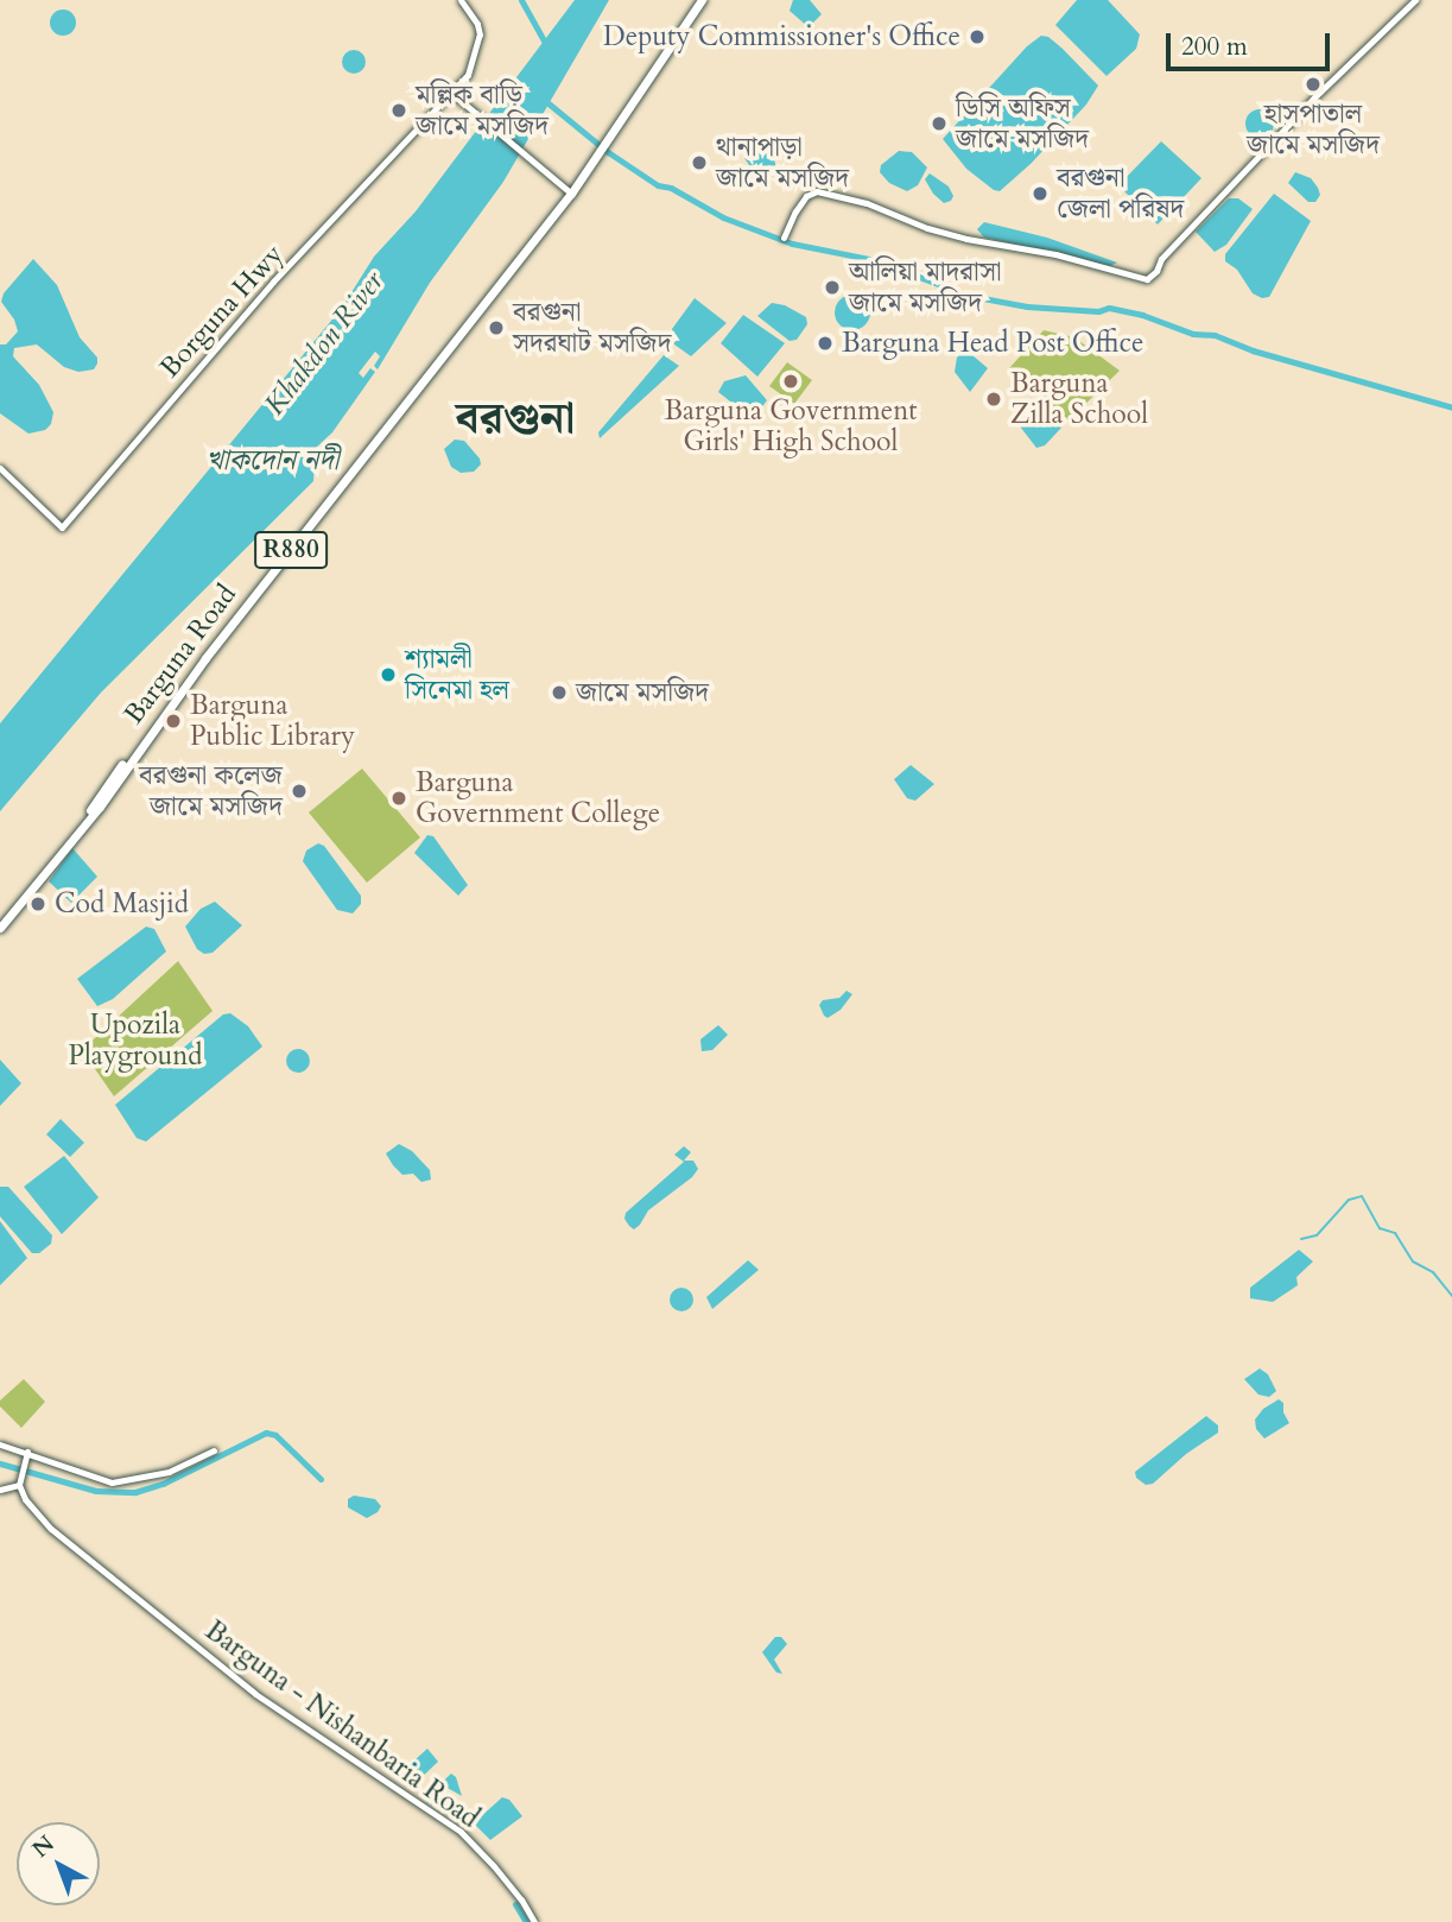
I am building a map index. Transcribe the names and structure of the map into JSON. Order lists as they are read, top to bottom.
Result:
{
  "streets": {
    "main road": ["R880", "Barguna Road"],
    "street": ["Borguna Hwy", "Barguna - Nishanbaria Road"]
  },
  "districts": ["বরগুনা"],
  "water": ["Khakdon River", "খাকদোন নদী"],
  "parks": ["Upozila Playground"],
  "places": [
    "Deputy Commissioner's Office",
    "হাসপাতাল জামে মসজিদ",
    "মল্লিক বাড়ি জামে মসজিদ",
    "ডিসি অফিস জামে মসজিদ",
    "থানাপাড়া জামে মসজিদ",
    "বরগুনা জেলা পরিষদ",
    "আলিয়া মাদরাসা জামে মসজিদ",
    "বরগুনা সদরঘাট মসজিদ",
    "Barguna Head Post Office",
    "Barguna Government Girls' High School",
    "Barguna Zilla School",
    "শ্যামলী সিনেমা হল",
    "জামে মসজিদ",
    "Barguna Public Library",
    "বরগুনা কলেজ জামে মসজিদ",
    "Barguna Government College",
    "Cod Masjid"
  ],
  "scale_bar": "200 m",
  "north": "top left"
}
